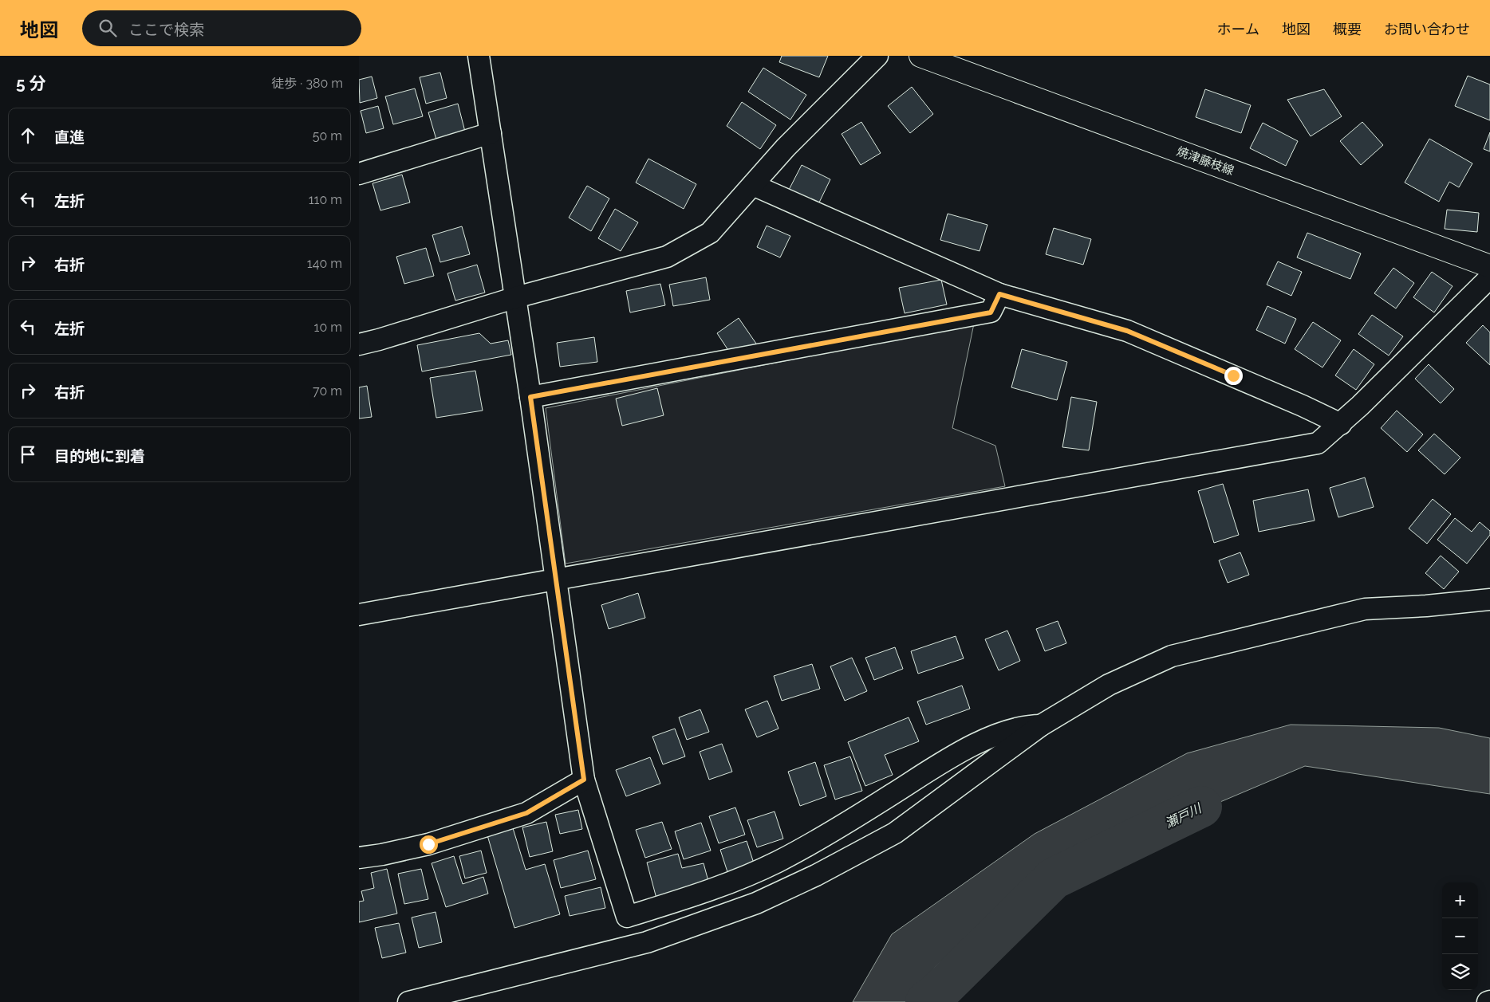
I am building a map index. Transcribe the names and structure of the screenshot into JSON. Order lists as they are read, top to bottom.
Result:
{
  "streets": {
    "main road": ["焼津藤枝線"]
  },
  "water": ["瀬戸川"],
  "page": {
    "header": "地図",
    "search": "ここで検索",
    "nav": [
      "ホーム",
      "地図",
      "概要",
      "お問い合わせ"
    ],
    "heading": ["5 分", "徒歩 · 380 m"],
    "list": [
      ["直進", "50 m"],
      ["左折", "110 m"],
      ["右折", "140 m"],
      ["左折", "10 m"],
      ["右折", "70 m"],
      "目的地に到着"
    ],
    "map_buttons": ["+", "−"]
  }
}
